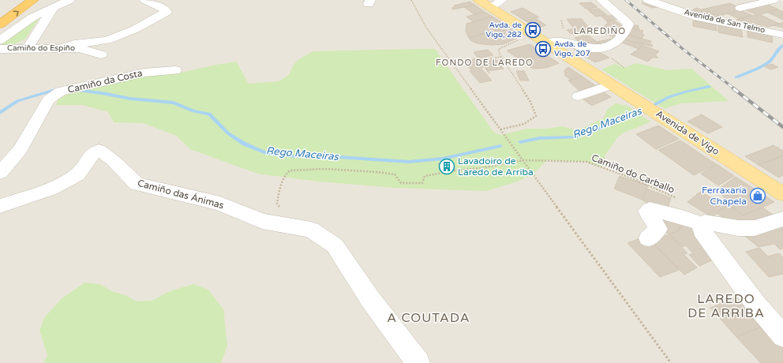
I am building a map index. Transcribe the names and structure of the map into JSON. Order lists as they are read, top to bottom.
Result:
{
  "streets": {
    "main road": ["Avenida de Vigo"],
    "street": [
      "Avenida de San Telmo",
      "Camiño do Espiño",
      "Camiño da Costa",
      "Camiño das Ánimas"
    ],
    "path": ["Camiño do Carballo"]
  },
  "districts": [
    "LAREDIÑO",
    "FONDO DE LAREDO",
    "LAREDO DE ARRIBA",
    "A COUTADA"
  ],
  "water": ["Rego Maceiras"],
  "places": {
    "bus stop": ["Avda. de Vigo, 282", "Avda. de Vigo, 207"],
    "building": ["Lavadoiro de Laredo de Arriba"],
    "shop": ["Ferraxaría Chapela"]
  }
}
